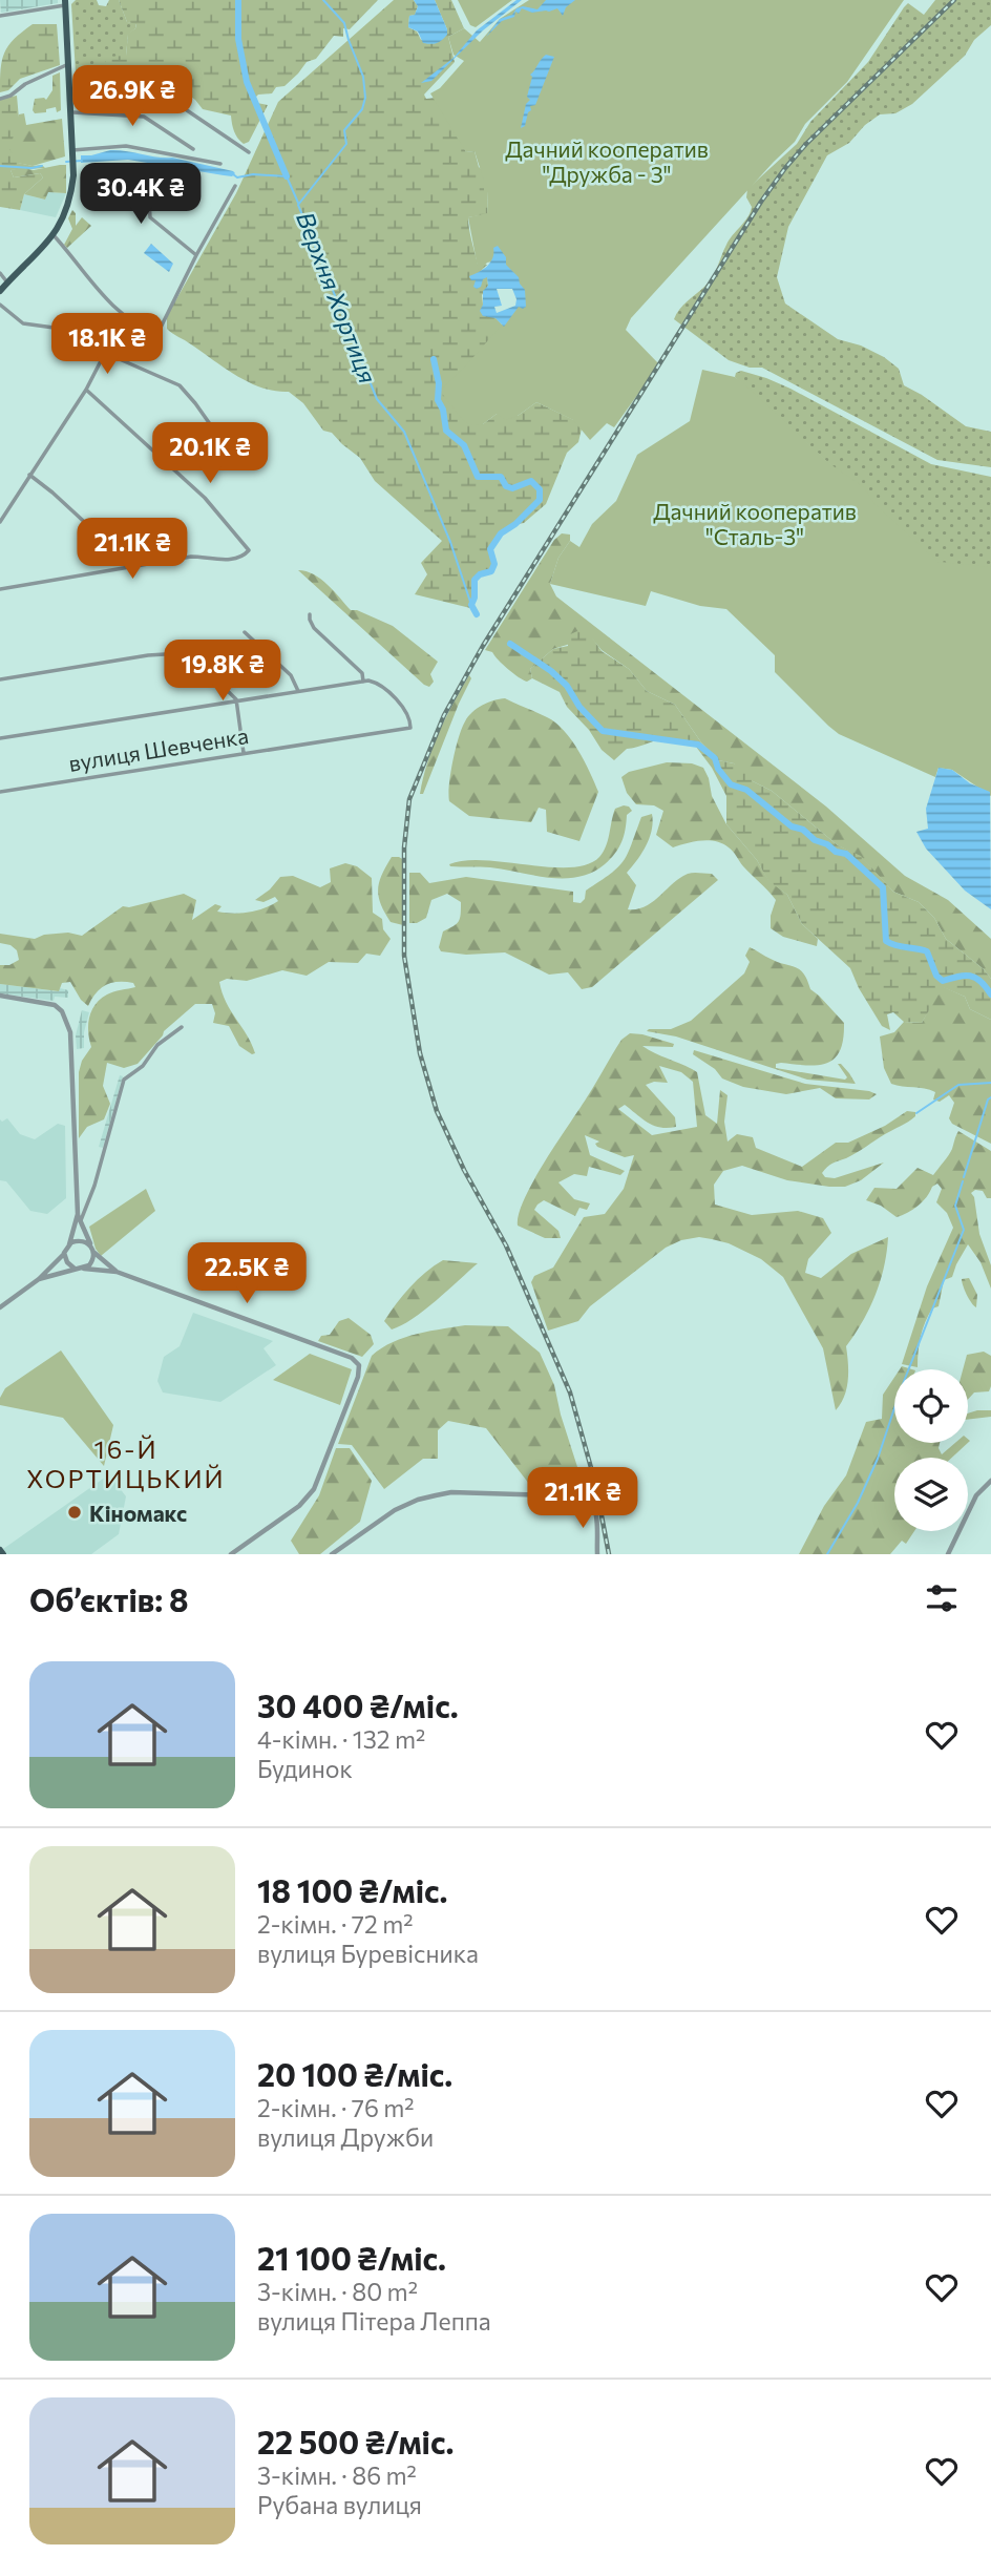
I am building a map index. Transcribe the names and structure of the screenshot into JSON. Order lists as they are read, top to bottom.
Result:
{
  "streets": {
    "street": ["вулиця Шевченка"]
  },
  "districts": ["16-Й ХОРТИЦЬКИЙ"],
  "water": ["Верхня Хортиця"],
  "parks": ["Дачний кооператив \"Дружба - 3\"", "Дачний кооператив \"Сталь-3\""],
  "places": ["Кіномакс"],
  "page": {
    "price": [
      "26.9K ₴",
      "30.4K ₴",
      "18.1K ₴",
      "20.1K ₴",
      "21.1K ₴",
      "19.8K ₴",
      "22.5K ₴",
      "21.1K ₴"
    ],
    "heading": "Об’єктів: 8",
    "list": [
      {
        "name": "30 400 ₴/міс.",
        "note": "4-кімн. · 132 m² · Будинок"
      },
      {
        "name": "18 100 ₴/міс.",
        "note": "2-кімн. · 72 m² · вулиця Буревісника"
      },
      {
        "name": "20 100 ₴/міс.",
        "note": "2-кімн. · 76 m² · вулиця Дружби"
      },
      {
        "name": "21 100 ₴/міс.",
        "note": "3-кімн. · 80 m² · вулиця Пітера Леппа"
      },
      {
        "name": "22 500 ₴/міс.",
        "note": "3-кімн. · 86 m² · Рубана вулиця"
      }
    ]
  }
}
